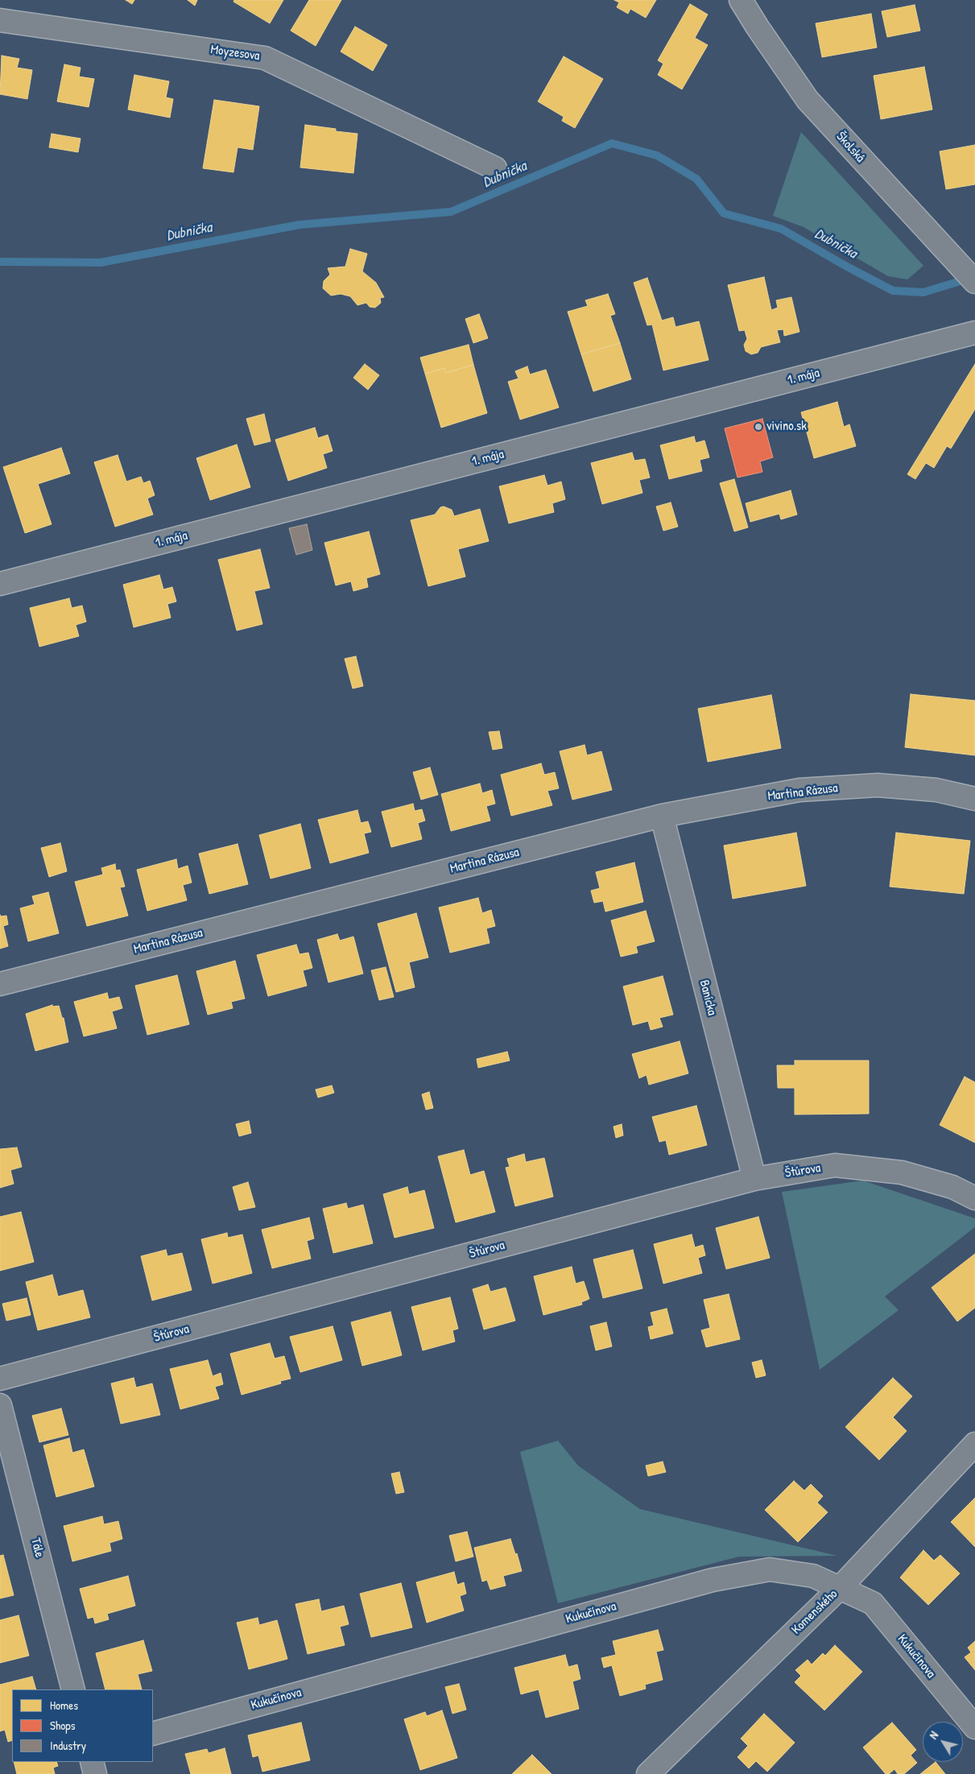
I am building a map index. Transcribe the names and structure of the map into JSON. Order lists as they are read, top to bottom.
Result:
{
  "streets": {
    "street": [
      "Moyzesova",
      "Školská",
      "1. mája",
      "Martina Rázusa",
      "Banícka",
      "Štúrova",
      "Tále",
      "Komenského",
      "Kukučínova"
    ]
  },
  "crossings": [
    ["Martina Rázusa", "Banícka"],
    ["Banícka", "Štúrova"],
    ["Komenského", "Kukučínova"]
  ],
  "water": ["Dubnička"],
  "places": ["vivino.sk"],
  "legend": ["Homes", "Shops", "Industry"],
  "north": "top left"
}
